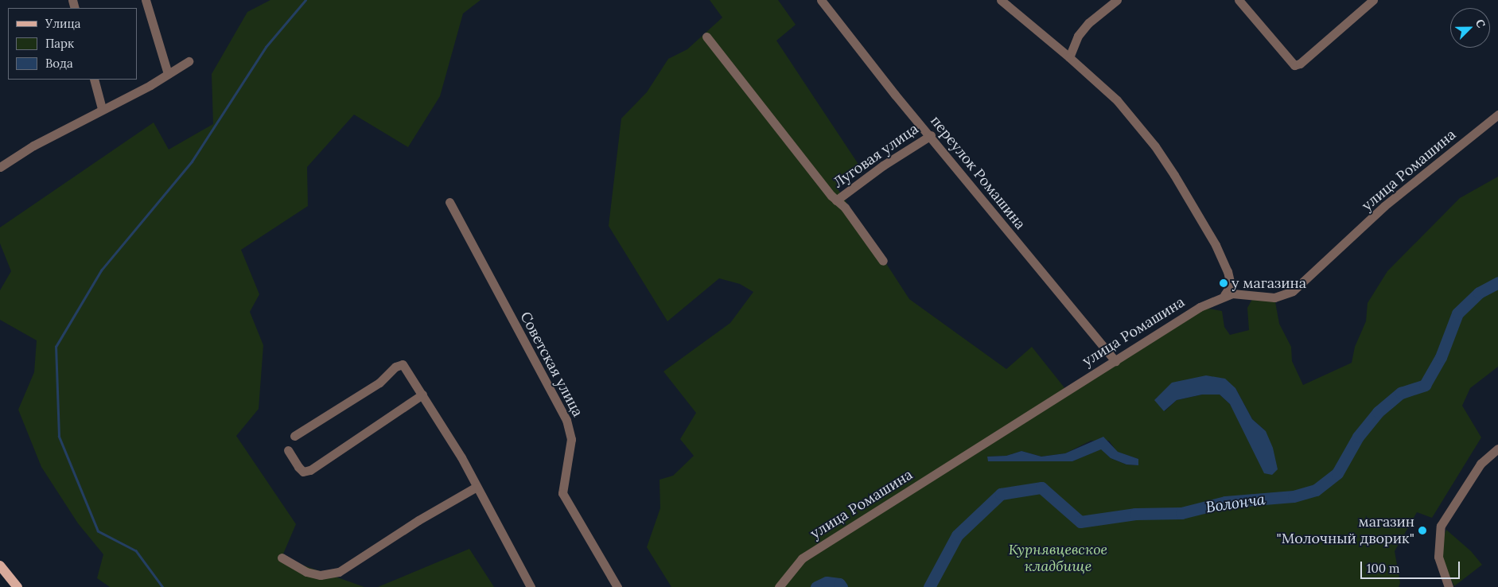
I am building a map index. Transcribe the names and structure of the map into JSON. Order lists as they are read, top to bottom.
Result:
{
  "streets": {
    "street": [
      "Луговая улица",
      "улица Ромашина",
      "переулок Ромашина",
      "Советская улица"
    ]
  },
  "crossings": [
    ["Луговая улица", "переулок Ромашина"],
    ["улица Ромашина", "переулок Ромашина"]
  ],
  "water": ["Волонча"],
  "parks": ["Курнявцевское кладбище"],
  "places": ["у магазина", "магазин \"Молочный дворик\""],
  "legend": ["Улица", "Парк", "Вода"],
  "scale_bar": "100 m",
  "north": "top right"
}
